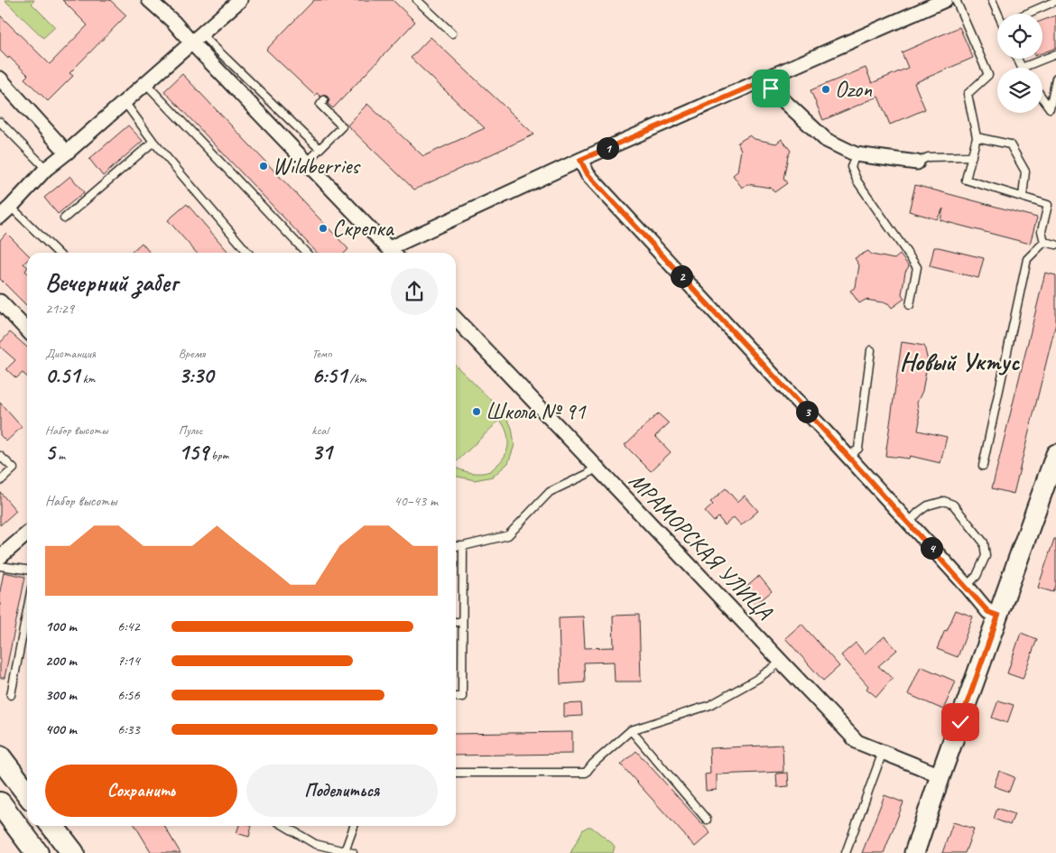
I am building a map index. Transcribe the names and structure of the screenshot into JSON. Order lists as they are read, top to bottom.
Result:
{
  "streets": {
    "street": ["МРАМОРСКАЯ УЛИЦА"]
  },
  "districts": ["Новый Уктус"],
  "places": [
    "Ozon",
    "Wildberries",
    "Скрепка",
    "Школа № 91"
  ],
  "page": {
    "pins": [
      "1",
      "2",
      "3",
      "4"
    ],
    "heading": ["Вечерний забег", "21:29"],
    "stats": [
      ["Дистанция", "0.51 km"],
      ["Время", "3:30"],
      ["Темп", "6:51 /km"],
      ["Набор высоты", "5 m"],
      ["Пульс", "159 bpm"],
      ["kcal", "31"]
    ],
    "chart": ["Набор высоты", "40–43 m"],
    "list": [
      {
        "name": "100 m",
        "note": "6:42"
      },
      {
        "name": "200 m",
        "note": "7:14"
      },
      {
        "name": "300 m",
        "note": "6:56"
      },
      {
        "name": "400 m",
        "note": "6:33"
      }
    ],
    "buttons": ["Сохранить", "Поделиться"]
  }
}
